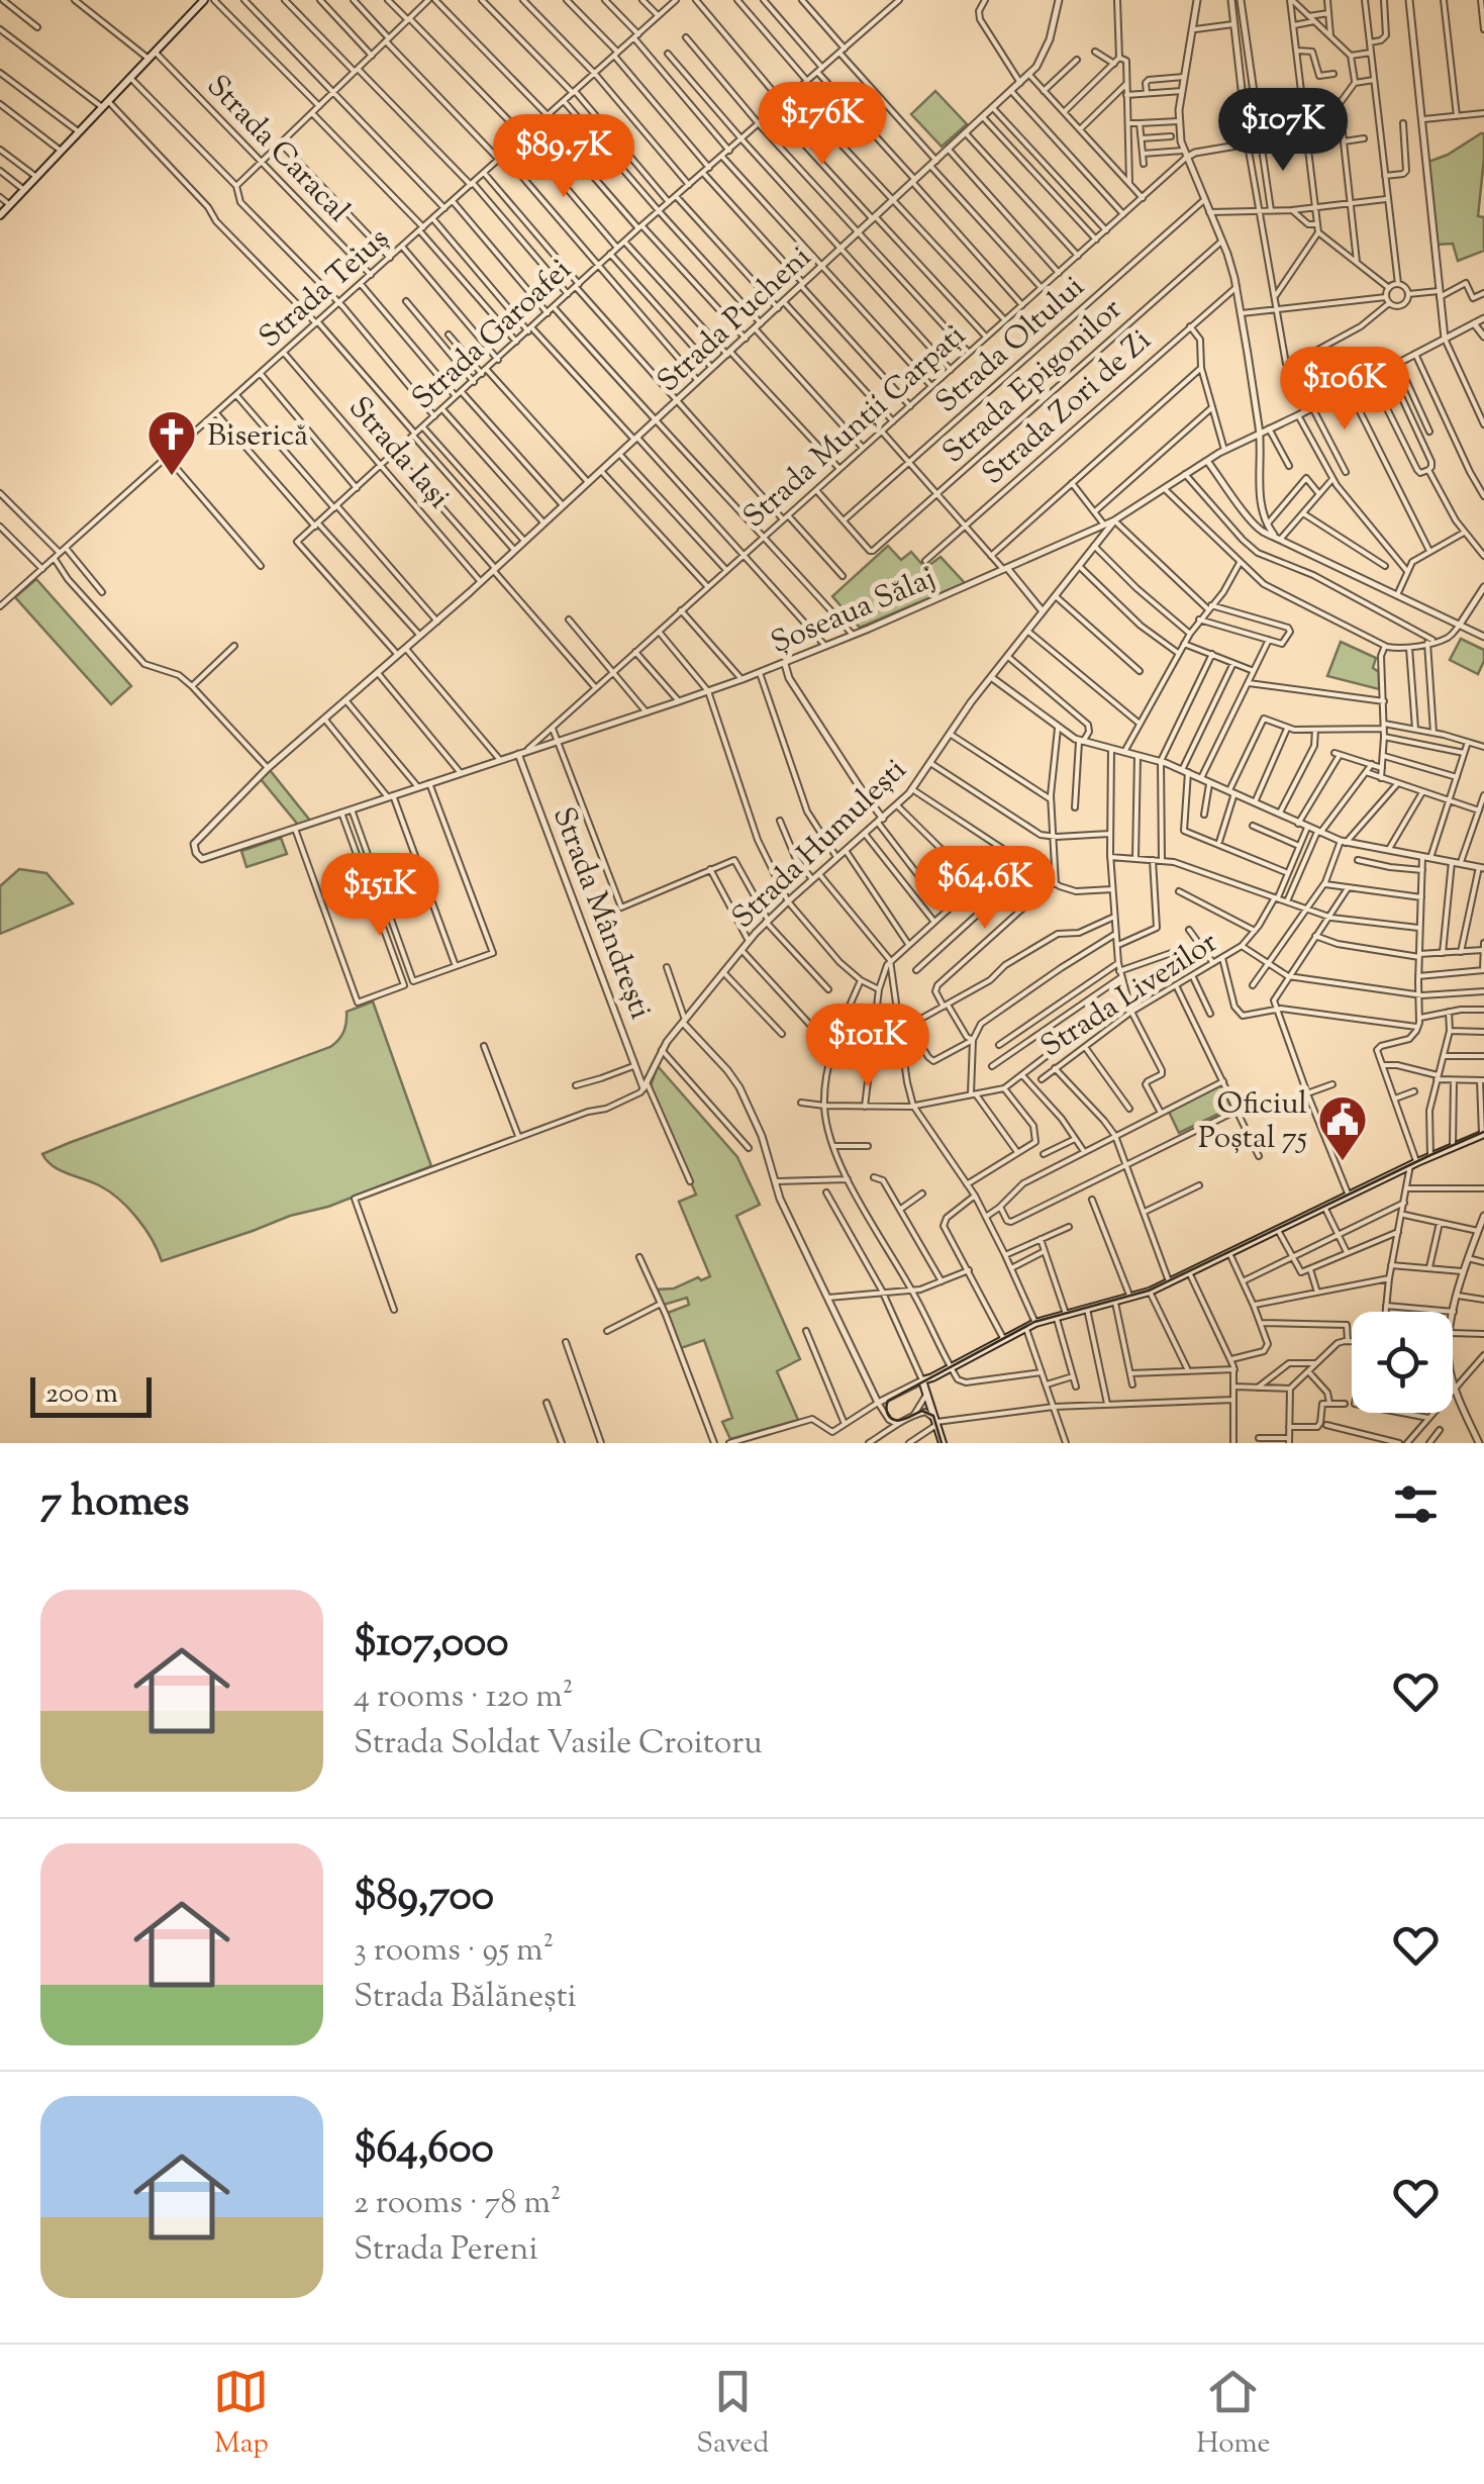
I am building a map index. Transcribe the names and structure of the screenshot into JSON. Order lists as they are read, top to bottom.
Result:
{
  "streets": {
    "street": [
      "Strada Caracal",
      "Strada Teiuș",
      "Strada Pucheni",
      "Strada Garoafei",
      "Strada Oltului",
      "Strada Epigonilor",
      "Strada Zori de Zi",
      "Strada Munții Carpați",
      "Strada Iași",
      "Șoseaua Sălaj",
      "Strada Humulești",
      "Strada Mândrești",
      "Strada Livezilor"
    ]
  },
  "crossings": [
    ["Strada Caracal", "Strada Teiuș"],
    ["Strada Teiuș", "Strada Iași"],
    ["Strada Pucheni", "Strada Garoafei"],
    ["Strada Pucheni", "Strada Iași"],
    ["Strada Pucheni", "Șoseaua Sălaj"],
    ["Strada Garoafei", "Strada Iași"],
    ["Strada Oltului", "Strada Epigonilor"],
    ["Strada Munții Carpați", "Șoseaua Sălaj"],
    ["Strada Munții Carpați", "Strada Mândrești"],
    ["Șoseaua Sălaj", "Strada Humulești"],
    ["Șoseaua Sălaj", "Strada Mândrești"],
    ["Strada Humulești", "Strada Mândrești"]
  ],
  "places": {
    "church": ["Biserică"],
    "public building": ["Oficiul Poștal 75"]
  },
  "scale_bar": "200 m",
  "page": {
    "price": [
      "$176K",
      "$107K",
      "$89.7K",
      "$106K",
      "$64.6K",
      "$151K",
      "$101K"
    ],
    "scale": "200 m",
    "heading": "7 homes",
    "list": [
      {
        "name": "$107,000",
        "note": "4 rooms · 120 m² · Strada Soldat Vasile Croitoru"
      },
      {
        "name": "$89,700",
        "note": "3 rooms · 95 m² · Strada Bălănești"
      },
      {
        "name": "$64,600",
        "note": "2 rooms · 78 m² · Strada Pereni"
      }
    ],
    "tabs": ["Map", "Saved", "Home"]
  }
}
